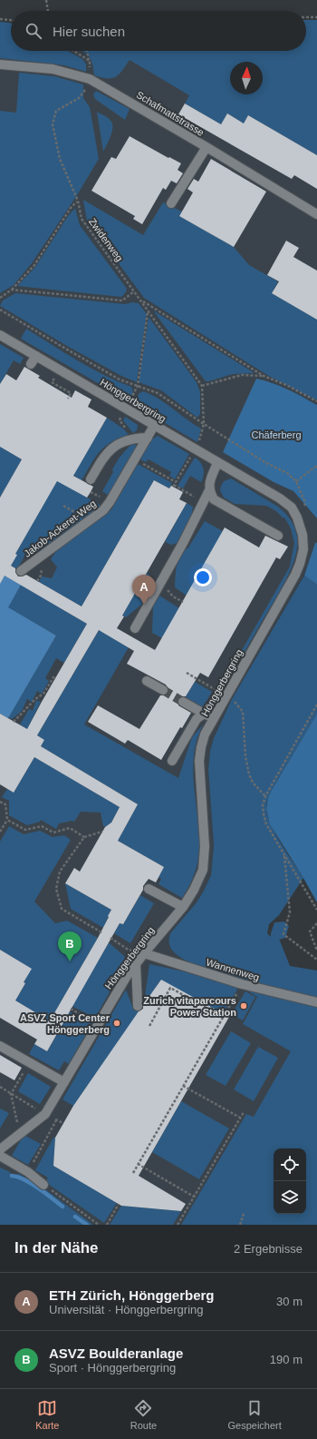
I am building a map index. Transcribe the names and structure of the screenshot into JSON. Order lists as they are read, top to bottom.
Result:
{
  "streets": {
    "street": [
      "Schafmattstrasse",
      "Hönggerbergring",
      "Jakob-Ackeret-Weg",
      "Wannenweg"
    ],
    "path": ["Zwidenweg"]
  },
  "crossings": [
    ["Schafmattstrasse", "Zwidenweg"],
    ["Hönggerbergring", "Jakob-Ackeret-Weg"],
    ["Hönggerbergring", "Wannenweg"]
  ],
  "parks": ["Chäferberg"],
  "places": ["Zurich vitaparcours Power Station", "ASVZ Sport Center Hönggerberg"],
  "north": "top",
  "page": {
    "search": "Hier suchen",
    "pins": ["A", "B"],
    "heading": ["In der Nähe", "2 Ergebnisse"],
    "list": [
      {
        "mark": "A",
        "name": "ETH Zürich, Hönggerberg",
        "note": "Universität · Hönggerbergring",
        "value": "30 m"
      },
      {
        "mark": "B",
        "name": "ASVZ Boulderanlage",
        "note": "Sport · Hönggerbergring",
        "value": "190 m"
      }
    ],
    "nav": ["Karte", "Route", "Gespeichert"]
  }
}
